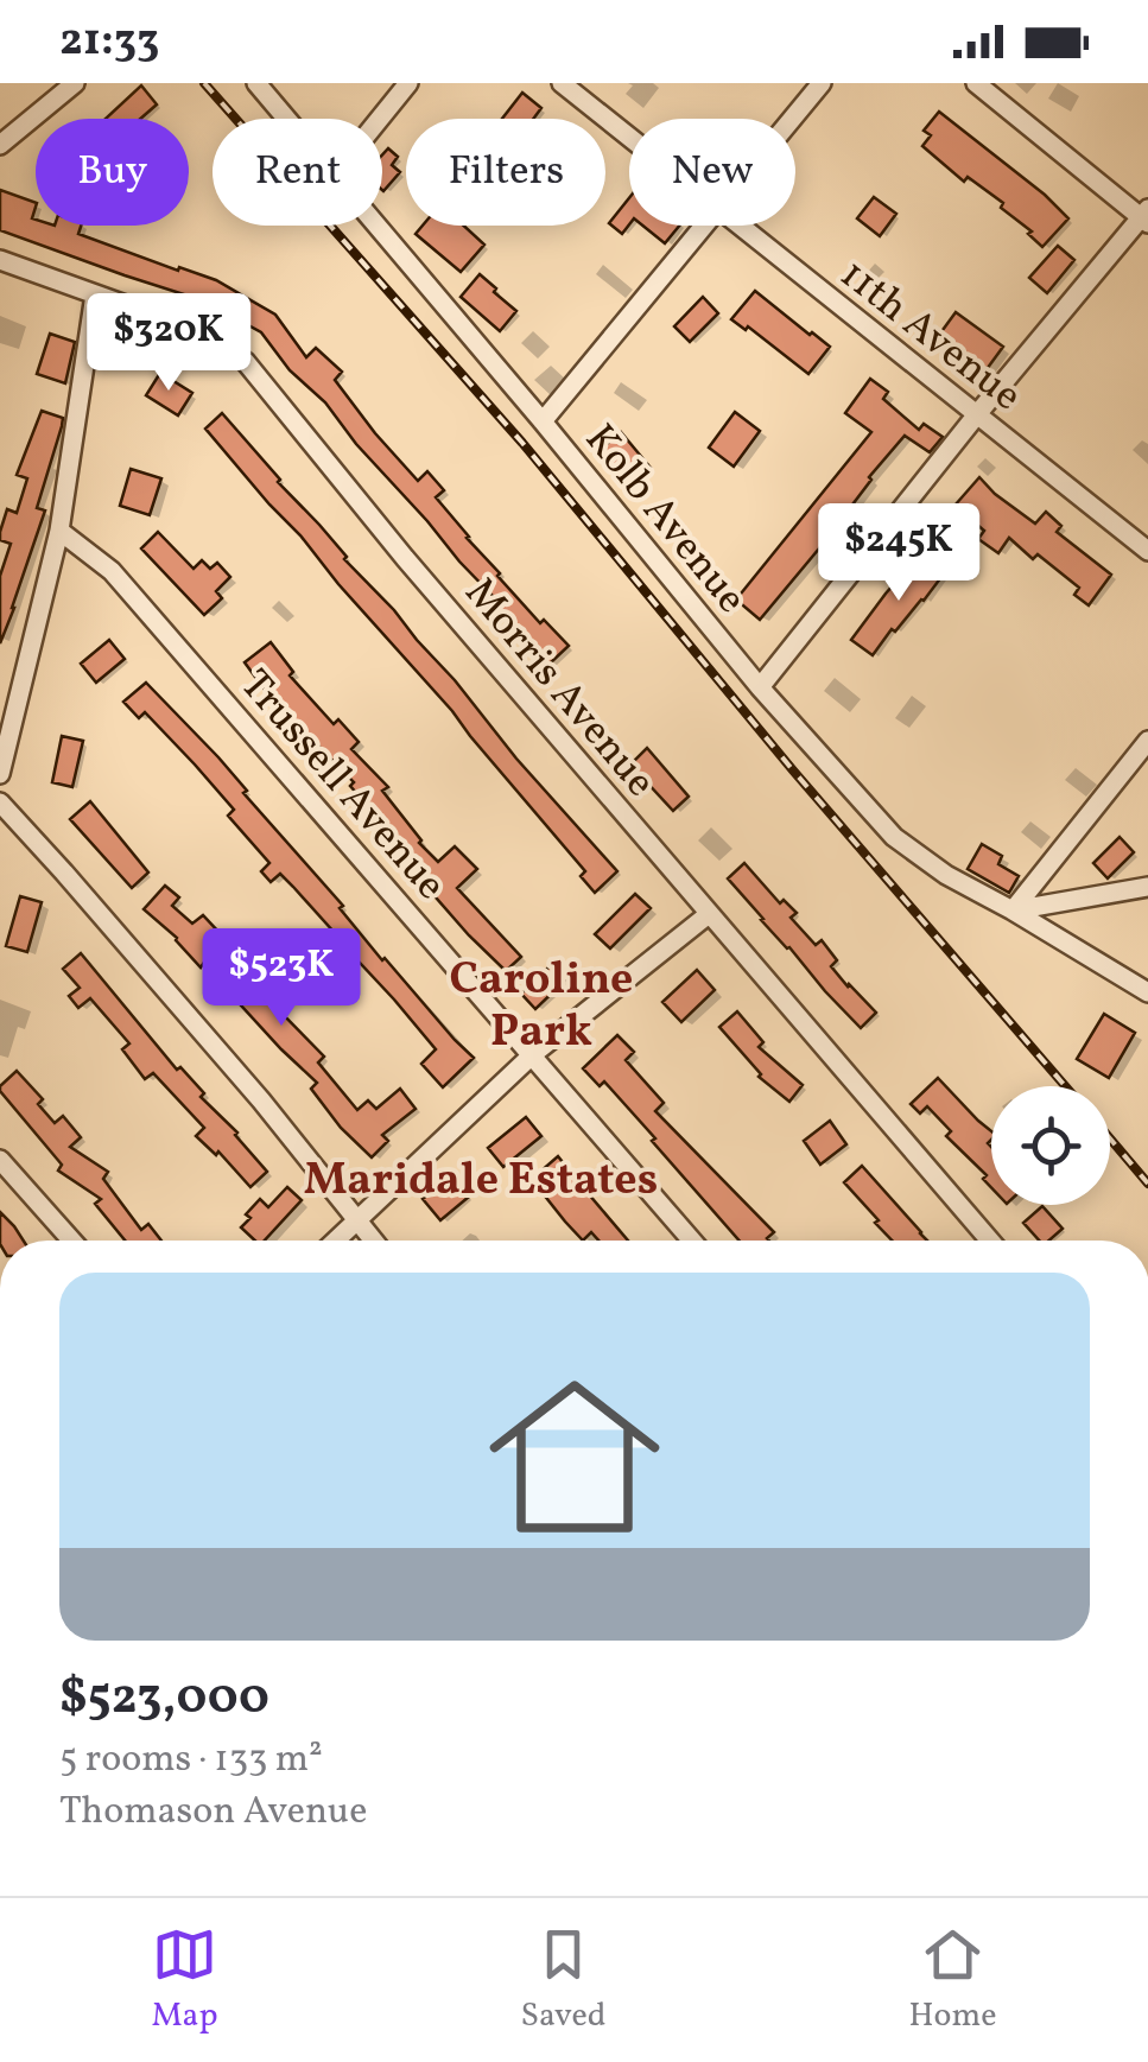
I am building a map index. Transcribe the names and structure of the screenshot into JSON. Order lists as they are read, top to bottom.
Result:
{
  "streets": {
    "street": [
      "11th Avenue",
      "Kolb Avenue",
      "Morris Avenue",
      "Trussell Avenue"
    ]
  },
  "districts": ["Caroline Park", "Maridale Estates"],
  "page": {
    "status": "21:33",
    "chip": [
      "Buy",
      "Rent",
      "Filters",
      "New"
    ],
    "price": ["$320K", "$245K", "$523K"],
    "list": [
      {
        "name": "$523,000",
        "note": "5 rooms · 133 m² · Thomason Avenue"
      }
    ],
    "tabs": ["Map", "Saved", "Home"]
  }
}
